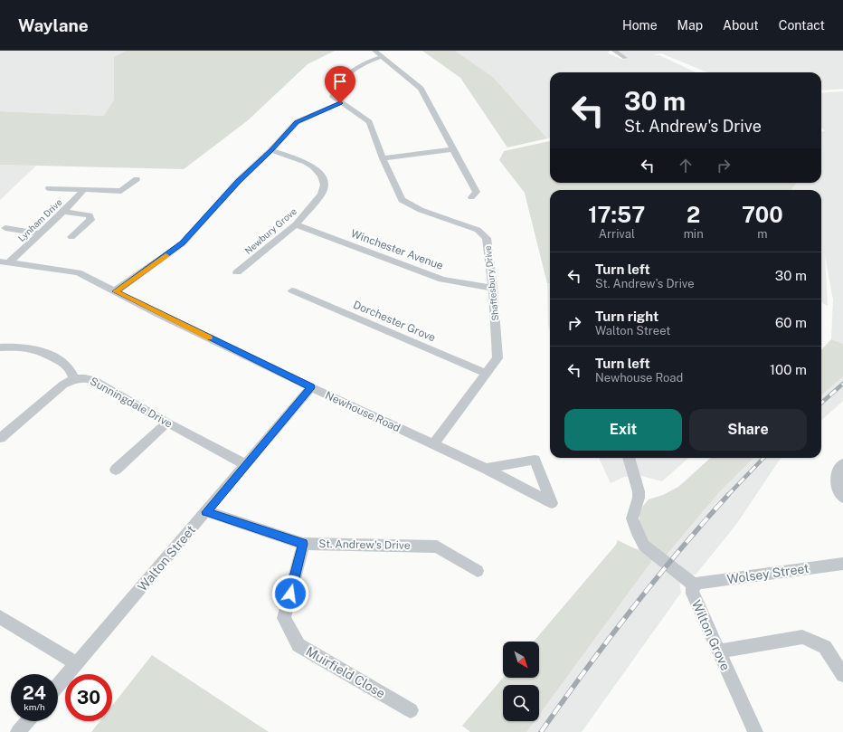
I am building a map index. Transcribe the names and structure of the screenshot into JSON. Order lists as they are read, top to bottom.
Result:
{
  "streets": {
    "street": [
      "Lynham Drive",
      "Newbury Grove",
      "Winchester Avenue",
      "Shaftesbury Drive",
      "Dorchester Grove",
      "Sunningdale Drive",
      "Newhouse Road",
      "St. Andrew's Drive",
      "Walton Street",
      "Wolsey Street",
      "Wilton Grove",
      "Muirfield Close"
    ]
  },
  "crossings": [
    ["Lynham Drive", "Newhouse Road"],
    ["Newbury Grove", "Winchester Avenue"],
    ["Winchester Avenue", "Shaftesbury Drive"],
    ["Shaftesbury Drive", "Dorchester Grove"],
    ["Shaftesbury Drive", "Newhouse Road"],
    ["Sunningdale Drive", "Walton Street"],
    ["Newhouse Road", "Walton Street"],
    ["St. Andrew's Drive", "Walton Street"],
    ["St. Andrew's Drive", "Muirfield Close"],
    ["Wolsey Street", "Wilton Grove"]
  ],
  "north": "bottom right",
  "page": {
    "header": "Waylane",
    "nav": [
      "Home",
      "Map",
      "About",
      "Contact"
    ],
    "turn": ["30 m", "St. Andrew's Drive"],
    "eta": [
      "17:57",
      "Arrival",
      "2",
      "min",
      "700",
      "m"
    ],
    "list": [
      {
        "name": "Turn left",
        "note": "St. Andrew's Drive",
        "value": "30 m"
      },
      {
        "name": "Turn right",
        "note": "Walton Street",
        "value": "60 m"
      },
      {
        "name": "Turn left",
        "note": "Newhouse Road",
        "value": "100 m"
      }
    ],
    "buttons": ["Exit", "Share"],
    "speed": "24 km/h",
    "limit": "30"
  }
}
